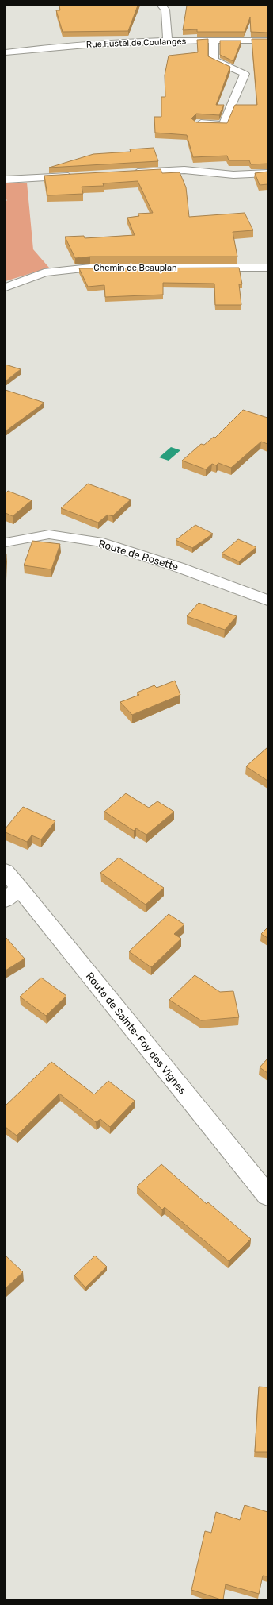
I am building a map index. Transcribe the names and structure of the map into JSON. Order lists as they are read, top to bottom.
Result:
{
  "streets": {
    "street": [
      "Rue Fustel de Coulanges",
      "Chemin de Beauplan",
      "Route de Rosette",
      "Route de Sainte-Foy des Vignes"
    ]
  }
}
